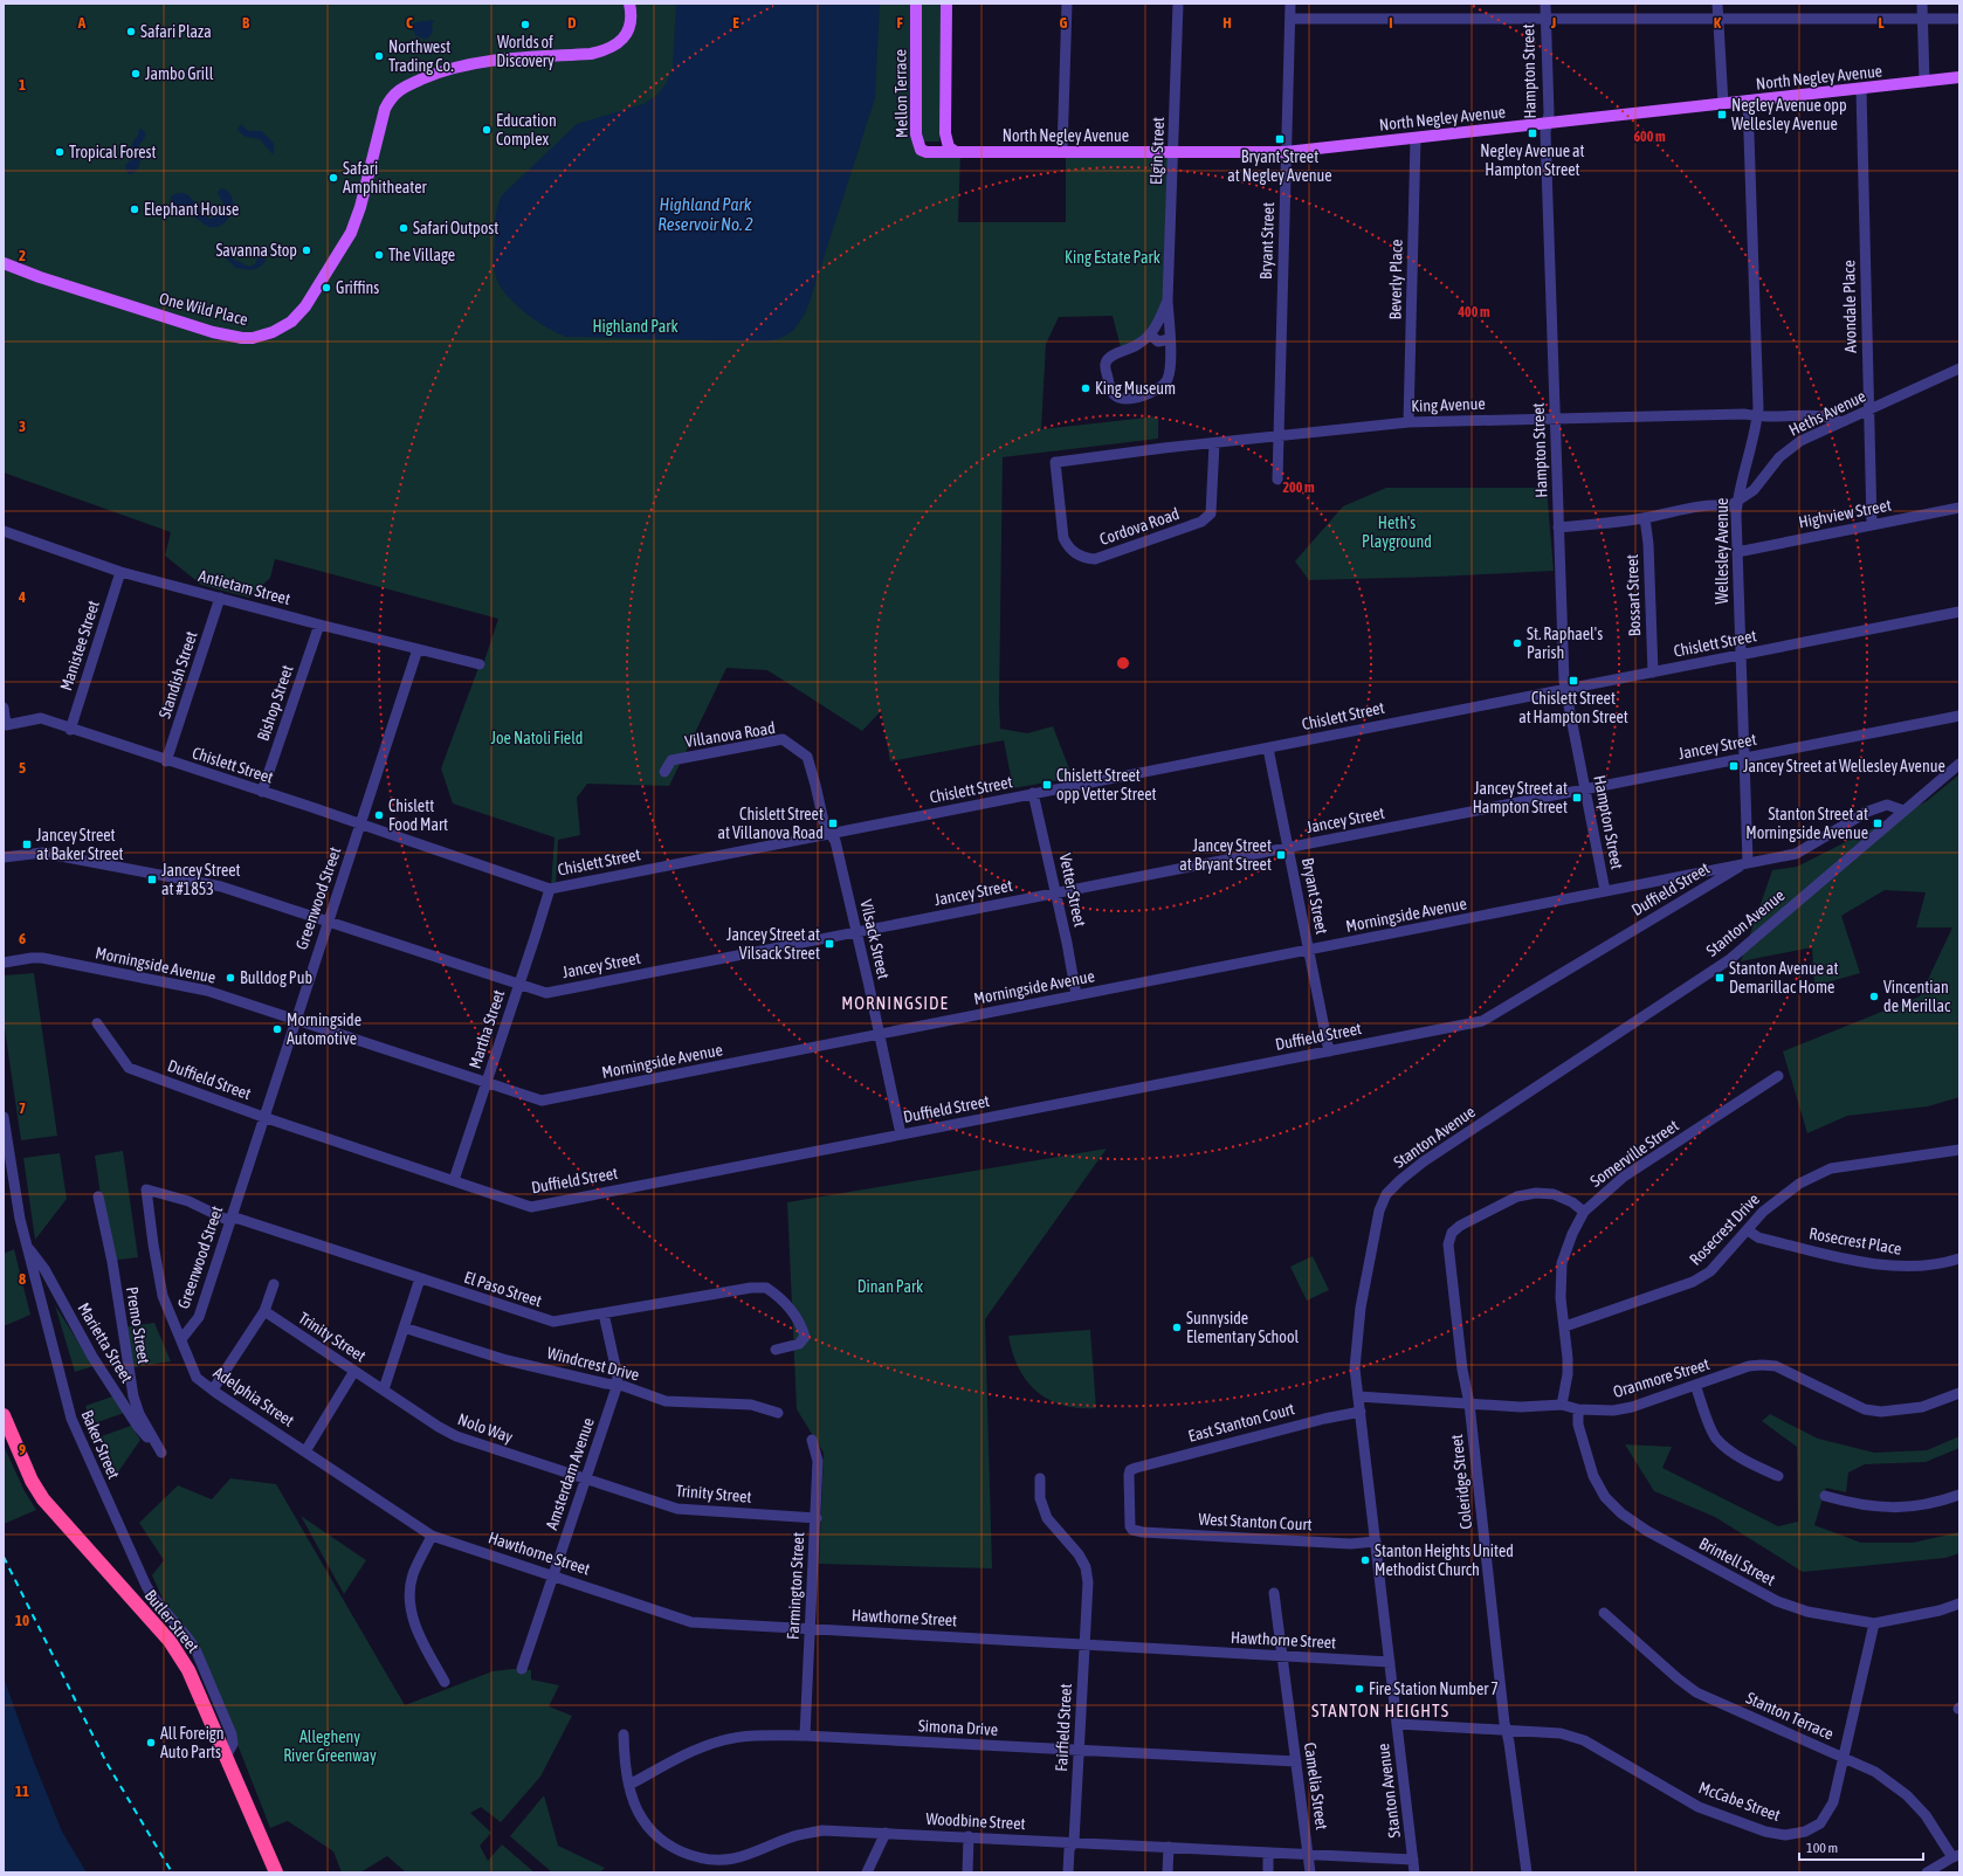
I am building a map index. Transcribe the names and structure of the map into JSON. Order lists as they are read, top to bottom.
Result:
{
  "streets": {
    "highway": ["Butler Street"],
    "main road": ["North Negley Avenue", "Mellon Terrace", "One Wild Place"],
    "street": [
      "Hampton Street",
      "Elgin Street",
      "Bryant Street",
      "Beverly Place",
      "Avondale Place",
      "King Avenue",
      "Heths Avenue",
      "Highview Street",
      "Cordova Road",
      "Wellesley Avenue",
      "Antietam Street",
      "Bossart Street",
      "Chislett Street",
      "Manistee Street",
      "Standish Street",
      "Bishop Street",
      "Villanova Road",
      "Jancey Street",
      "Duffield Street",
      "Vetter Street",
      "Greenwood Street",
      "Morningside Avenue",
      "Stanton Avenue",
      "Vilsack Street",
      "Martha Street",
      "Somerville Street",
      "Rosecrest Drive",
      "Rosecrest Place",
      "El Paso Street",
      "Premo Street",
      "Trinity Street",
      "Marietta Street",
      "Windcrest Drive",
      "Oranmore Street",
      "Adelphia Street",
      "East Stanton Court",
      "Nolo Way",
      "Baker Street",
      "Amsterdam Avenue",
      "Coleridge Street",
      "West Stanton Court",
      "Hawthorne Street",
      "Brintell Street",
      "Farmington Street",
      "Stanton Terrace",
      "Simona Drive",
      "Fairfield Street",
      "Camelia Street",
      "McCabe Street",
      "Woodbine Street"
    ]
  },
  "crossings": [
    ["Hampton Street", "North Negley Avenue"],
    ["Hampton Street", "King Avenue"],
    ["Hampton Street", "Heths Avenue"],
    ["Hampton Street", "Chislett Street"],
    ["Hampton Street", "Jancey Street"],
    ["Hampton Street", "Morningside Avenue"],
    ["North Negley Avenue", "Mellon Terrace"],
    ["North Negley Avenue", "Elgin Street"],
    ["North Negley Avenue", "Bryant Street"],
    ["North Negley Avenue", "Beverly Place"],
    ["North Negley Avenue", "Avondale Place"],
    ["North Negley Avenue", "Wellesley Avenue"],
    ["Bryant Street", "King Avenue"],
    ["Bryant Street", "Chislett Street"],
    ["Bryant Street", "Jancey Street"],
    ["Bryant Street", "Duffield Street"],
    ["Bryant Street", "Morningside Avenue"],
    ["Beverly Place", "King Avenue"],
    ["Avondale Place", "Heths Avenue"],
    ["Avondale Place", "Highview Street"],
    ["King Avenue", "Heths Avenue"],
    ["King Avenue", "Cordova Road"],
    ["King Avenue", "Wellesley Avenue"],
    ["Heths Avenue", "Wellesley Avenue"],
    ["Heths Avenue", "Bossart Street"],
    ["Highview Street", "Wellesley Avenue"],
    ["Wellesley Avenue", "Chislett Street"],
    ["Wellesley Avenue", "Jancey Street"],
    ["Wellesley Avenue", "Duffield Street"],
    ["Wellesley Avenue", "Morningside Avenue"],
    ["Antietam Street", "Manistee Street"],
    ["Antietam Street", "Standish Street"],
    ["Antietam Street", "Bishop Street"],
    ["Antietam Street", "Greenwood Street"],
    ["Bossart Street", "Chislett Street"],
    ["Chislett Street", "Manistee Street"],
    ["Chislett Street", "Standish Street"],
    ["Chislett Street", "Bishop Street"],
    ["Chislett Street", "Villanova Road"],
    ["Chislett Street", "Vetter Street"],
    ["Chislett Street", "Greenwood Street"],
    ["Chislett Street", "Vilsack Street"],
    ["Chislett Street", "Martha Street"],
    ["Villanova Road", "Vilsack Street"],
    ["Jancey Street", "Vetter Street"],
    ["Jancey Street", "Greenwood Street"],
    ["Jancey Street", "Vilsack Street"],
    ["Jancey Street", "Martha Street"],
    ["Duffield Street", "Greenwood Street"],
    ["Duffield Street", "Morningside Avenue"],
    ["Duffield Street", "Vilsack Street"],
    ["Duffield Street", "Martha Street"],
    ["Vetter Street", "Morningside Avenue"],
    ["Greenwood Street", "Morningside Avenue"],
    ["Greenwood Street", "El Paso Street"],
    ["Greenwood Street", "Adelphia Street"],
    ["Morningside Avenue", "Stanton Avenue"],
    ["Morningside Avenue", "Vilsack Street"],
    ["Morningside Avenue", "Martha Street"],
    ["Stanton Avenue", "Oranmore Street"],
    ["Stanton Avenue", "East Stanton Court"],
    ["Stanton Avenue", "West Stanton Court"],
    ["Stanton Avenue", "Hawthorne Street"],
    ["Stanton Avenue", "McCabe Street"],
    ["Stanton Avenue", "Woodbine Street"],
    ["Somerville Street", "Rosecrest Drive"],
    ["Somerville Street", "Oranmore Street"],
    ["Somerville Street", "Coleridge Street"],
    ["Rosecrest Drive", "Rosecrest Place"],
    ["El Paso Street", "Adelphia Street"],
    ["El Paso Street", "Amsterdam Avenue"],
    ["Premo Street", "Marietta Street"],
    ["Trinity Street", "Nolo Way"],
    ["Trinity Street", "Amsterdam Avenue"],
    ["Trinity Street", "Farmington Street"],
    ["Marietta Street", "Baker Street"],
    ["Windcrest Drive", "Amsterdam Avenue"],
    ["Oranmore Street", "Coleridge Street"],
    ["Oranmore Street", "Brintell Street"],
    ["Adelphia Street", "Hawthorne Street"],
    ["East Stanton Court", "West Stanton Court"],
    ["Nolo Way", "Amsterdam Avenue"],
    ["Baker Street", "Butler Street"],
    ["Amsterdam Avenue", "Hawthorne Street"],
    ["Coleridge Street", "McCabe Street"],
    ["Hawthorne Street", "Farmington Street"],
    ["Hawthorne Street", "Fairfield Street"],
    ["Hawthorne Street", "Camelia Street"],
    ["Brintell Street", "McCabe Street"],
    ["Farmington Street", "Simona Drive"],
    ["Stanton Terrace", "McCabe Street"],
    ["Simona Drive", "Fairfield Street"],
    ["Simona Drive", "Camelia Street"],
    ["Simona Drive", "Woodbine Street"],
    ["Fairfield Street", "Woodbine Street"],
    ["Camelia Street", "Woodbine Street"]
  ],
  "districts": ["MORNINGSIDE", "STANTON HEIGHTS"],
  "water": ["Highland Park Reservoir No. 2"],
  "parks": [
    "King Estate Park",
    "Highland Park",
    "Heth's Playground",
    "Joe Natoli Field",
    "Dinan Park",
    "Allegheny River Greenway"
  ],
  "places": {
    "other": [
      "Worlds of Discovery",
      "Safari Plaza",
      "Northwest Trading Co.",
      "Jambo Grill",
      "Education Complex",
      "Tropical Forest",
      "Safari Amphitheater",
      "Elephant House",
      "Safari Outpost",
      "Savanna Stop",
      "The Village",
      "Griffins",
      "King Museum",
      "St. Raphael's Parish",
      "Chislett Food Mart",
      "Bulldog Pub",
      "Vincentian de Merillac",
      "Morningside Automotive",
      "Sunnyside Elementary School",
      "Stanton Heights United Methodist Church",
      "Fire Station Number 7",
      "All Foreign Auto Parts"
    ],
    "transit": [
      "Negley Avenue opp Wellesley Avenue",
      "Negley Avenue at Hampton Street",
      "Bryant Street at Negley Avenue",
      "Chislett Street at Hampton Street",
      "Jancey Street at Wellesley Avenue",
      "Chislett Street opp Vetter Street",
      "Jancey Street at Hampton Street",
      "Chislett Street at Villanova Road",
      "Stanton Street at Morningside Avenue",
      "Jancey Street at Baker Street",
      "Jancey Street at Bryant Street",
      "Jancey Street at #1853",
      "Jancey Street at Vilsack Street",
      "Stanton Avenue at Demarillac Home"
    ]
  },
  "scale_bar": "100 m",
  "grid": {
    "columns": [
      "A",
      "B",
      "C",
      "D",
      "E",
      "F",
      "G",
      "H",
      "I",
      "J",
      "K",
      "L"
    ],
    "rows": [
      "1",
      "2",
      "3",
      "4",
      "5",
      "6",
      "7",
      "8",
      "9",
      "10",
      "11"
    ]
  },
  "rings": ["600 m", "400 m", "200 m"]
}
